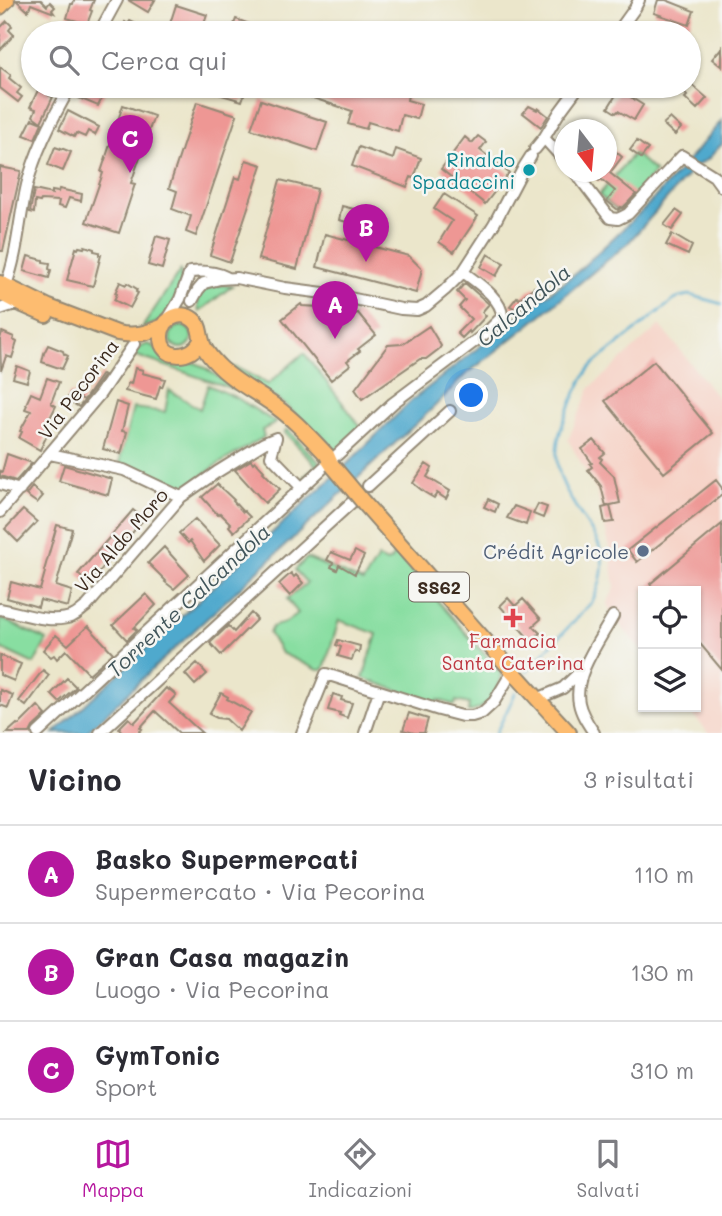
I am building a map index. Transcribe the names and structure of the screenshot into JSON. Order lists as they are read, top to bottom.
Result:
{
  "streets": {
    "main road": ["SS62"],
    "street": ["Via Pecorina", "Via Aldo Moro"]
  },
  "water": ["Calcandola", "Torrente Calcandola"],
  "places": {
    "other": ["Rinaldo Spadaccini", "Crédit Agricole"],
    "health": ["Farmacia Santa Caterina"]
  },
  "north": "bottom",
  "page": {
    "search": "Cerca qui",
    "pins": ["C", "B", "A"],
    "heading": ["Vicino", "3 risultati"],
    "list": [
      {
        "mark": "A",
        "name": "Basko Supermercati",
        "note": "Supermercato · Via Pecorina",
        "value": "110 m"
      },
      {
        "mark": "B",
        "name": "Gran Casa magazin",
        "note": "Luogo · Via Pecorina",
        "value": "130 m"
      },
      {
        "mark": "C",
        "name": "GymTonic",
        "note": "Sport",
        "value": "310 m"
      }
    ],
    "nav": ["Mappa", "Indicazioni", "Salvati"]
  }
}
